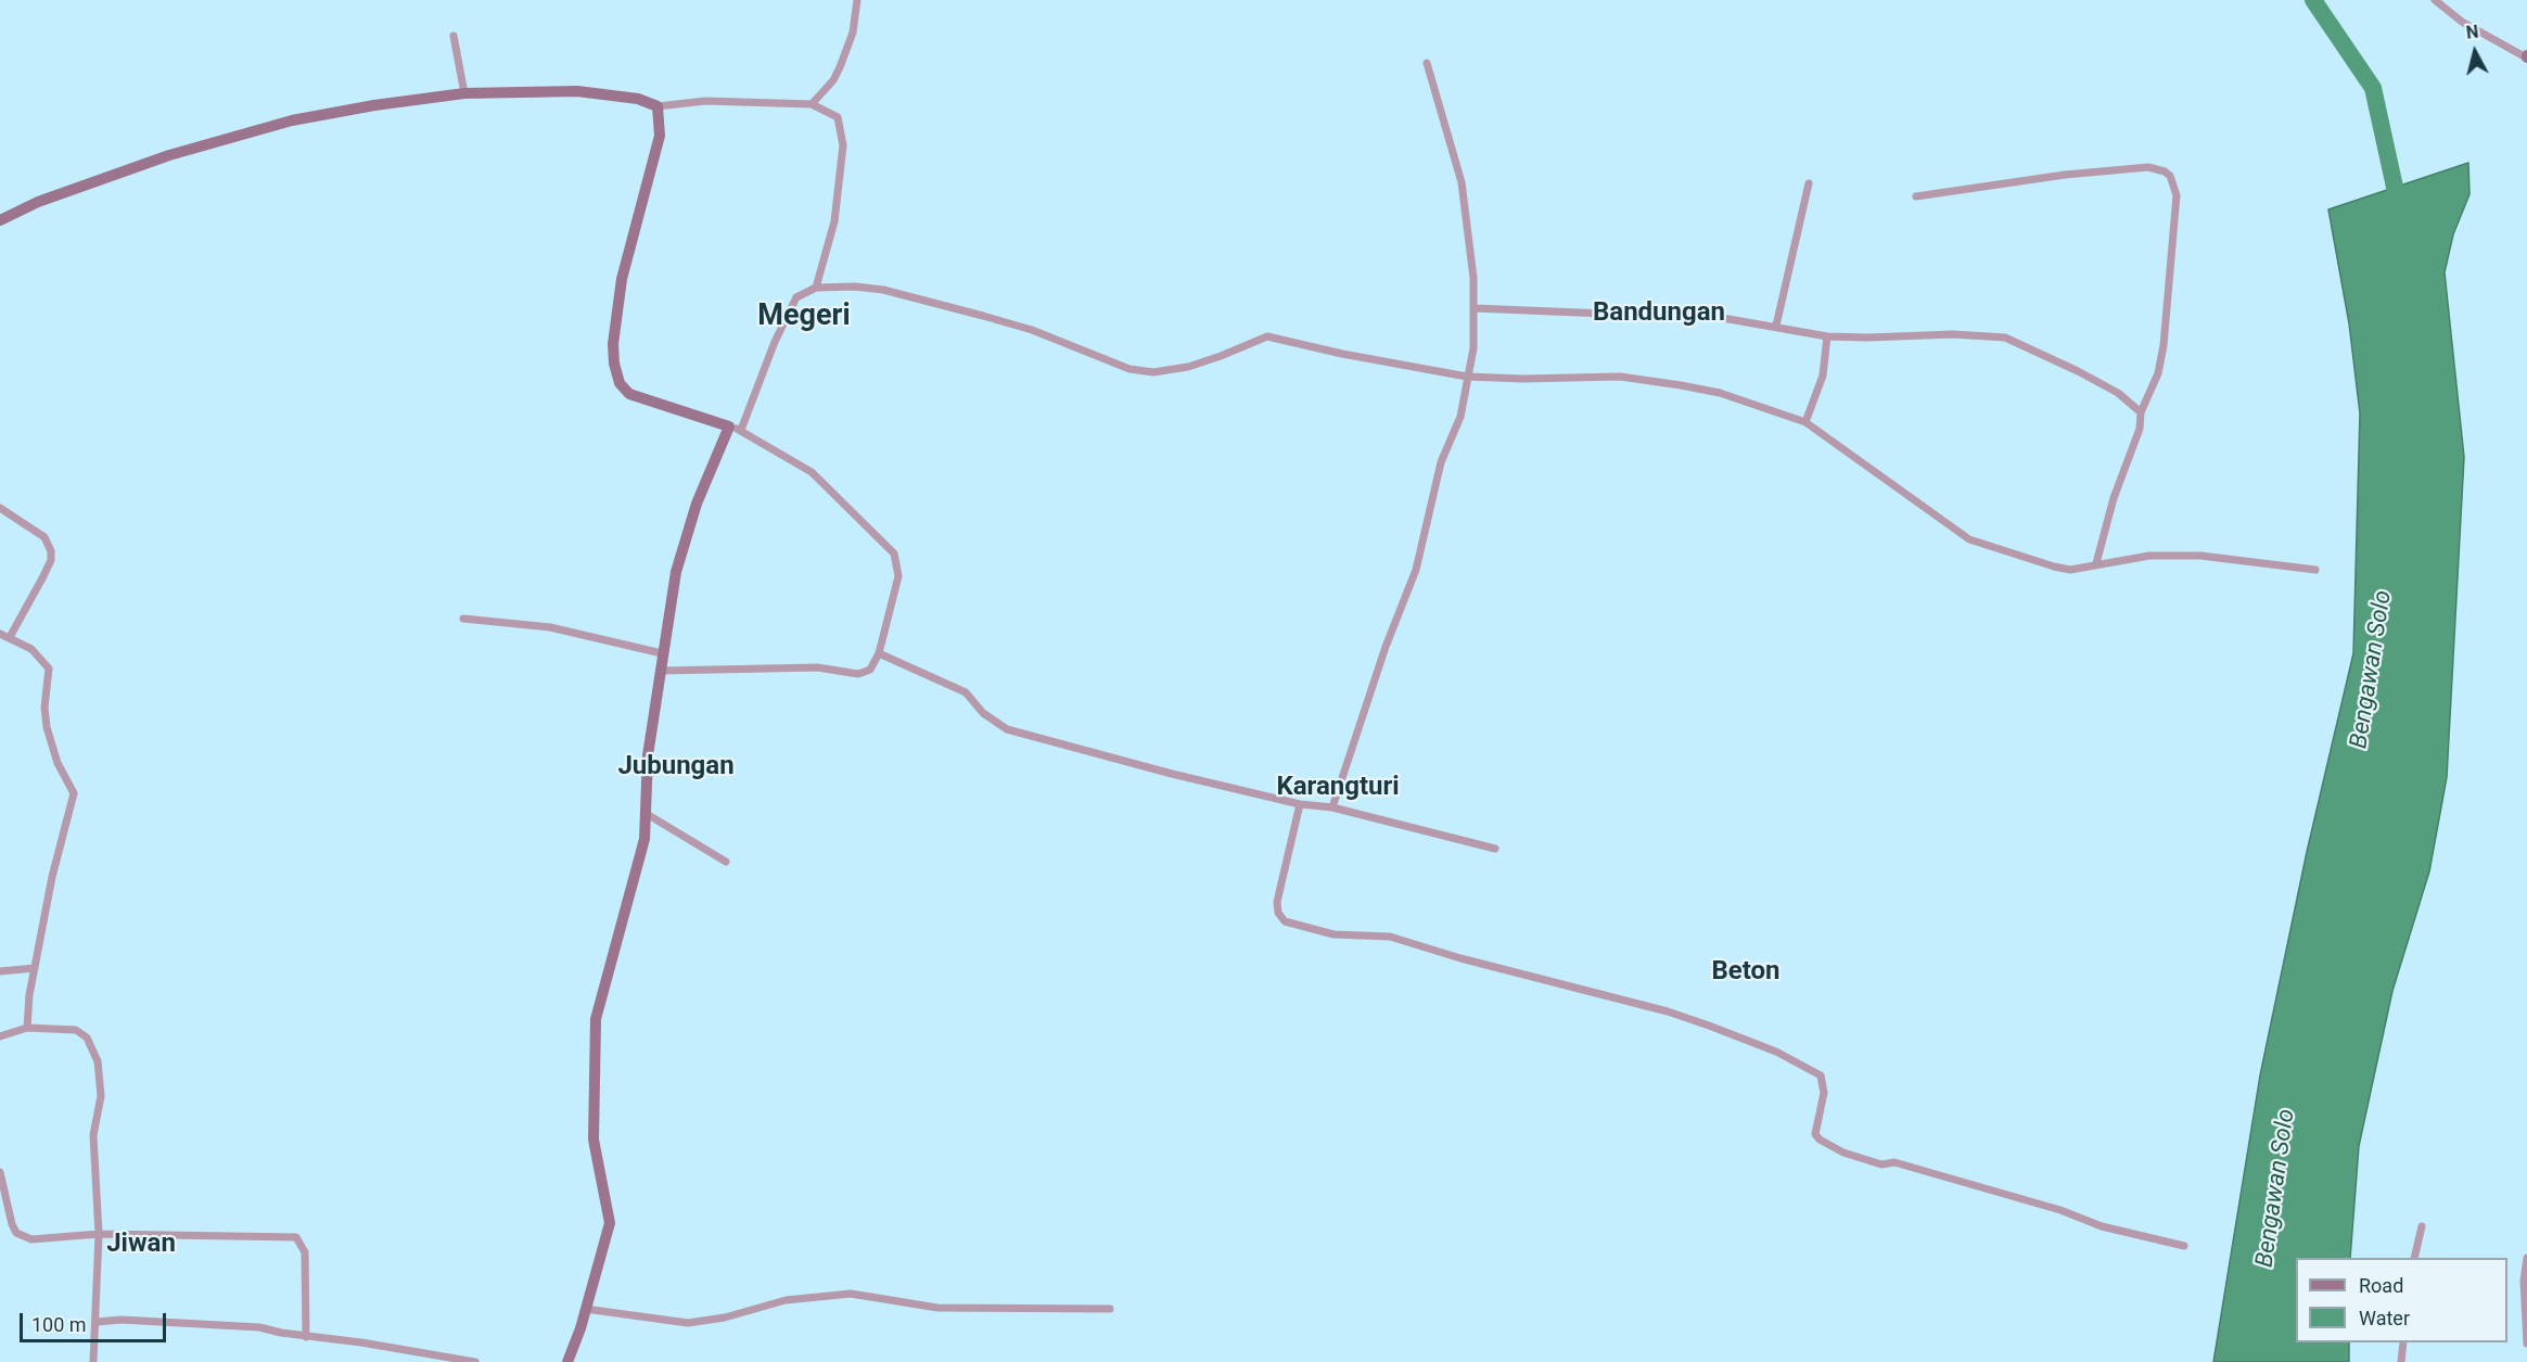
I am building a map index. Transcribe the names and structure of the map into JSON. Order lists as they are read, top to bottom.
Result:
{
  "districts": [
    "Bandungan",
    "Megeri",
    "Jubungan",
    "Karangturi",
    "Beton",
    "Jiwan"
  ],
  "water": ["Bengawan Solo"],
  "legend": ["Road", "Water"],
  "scale_bar": "100 m",
  "north": "top"
}
